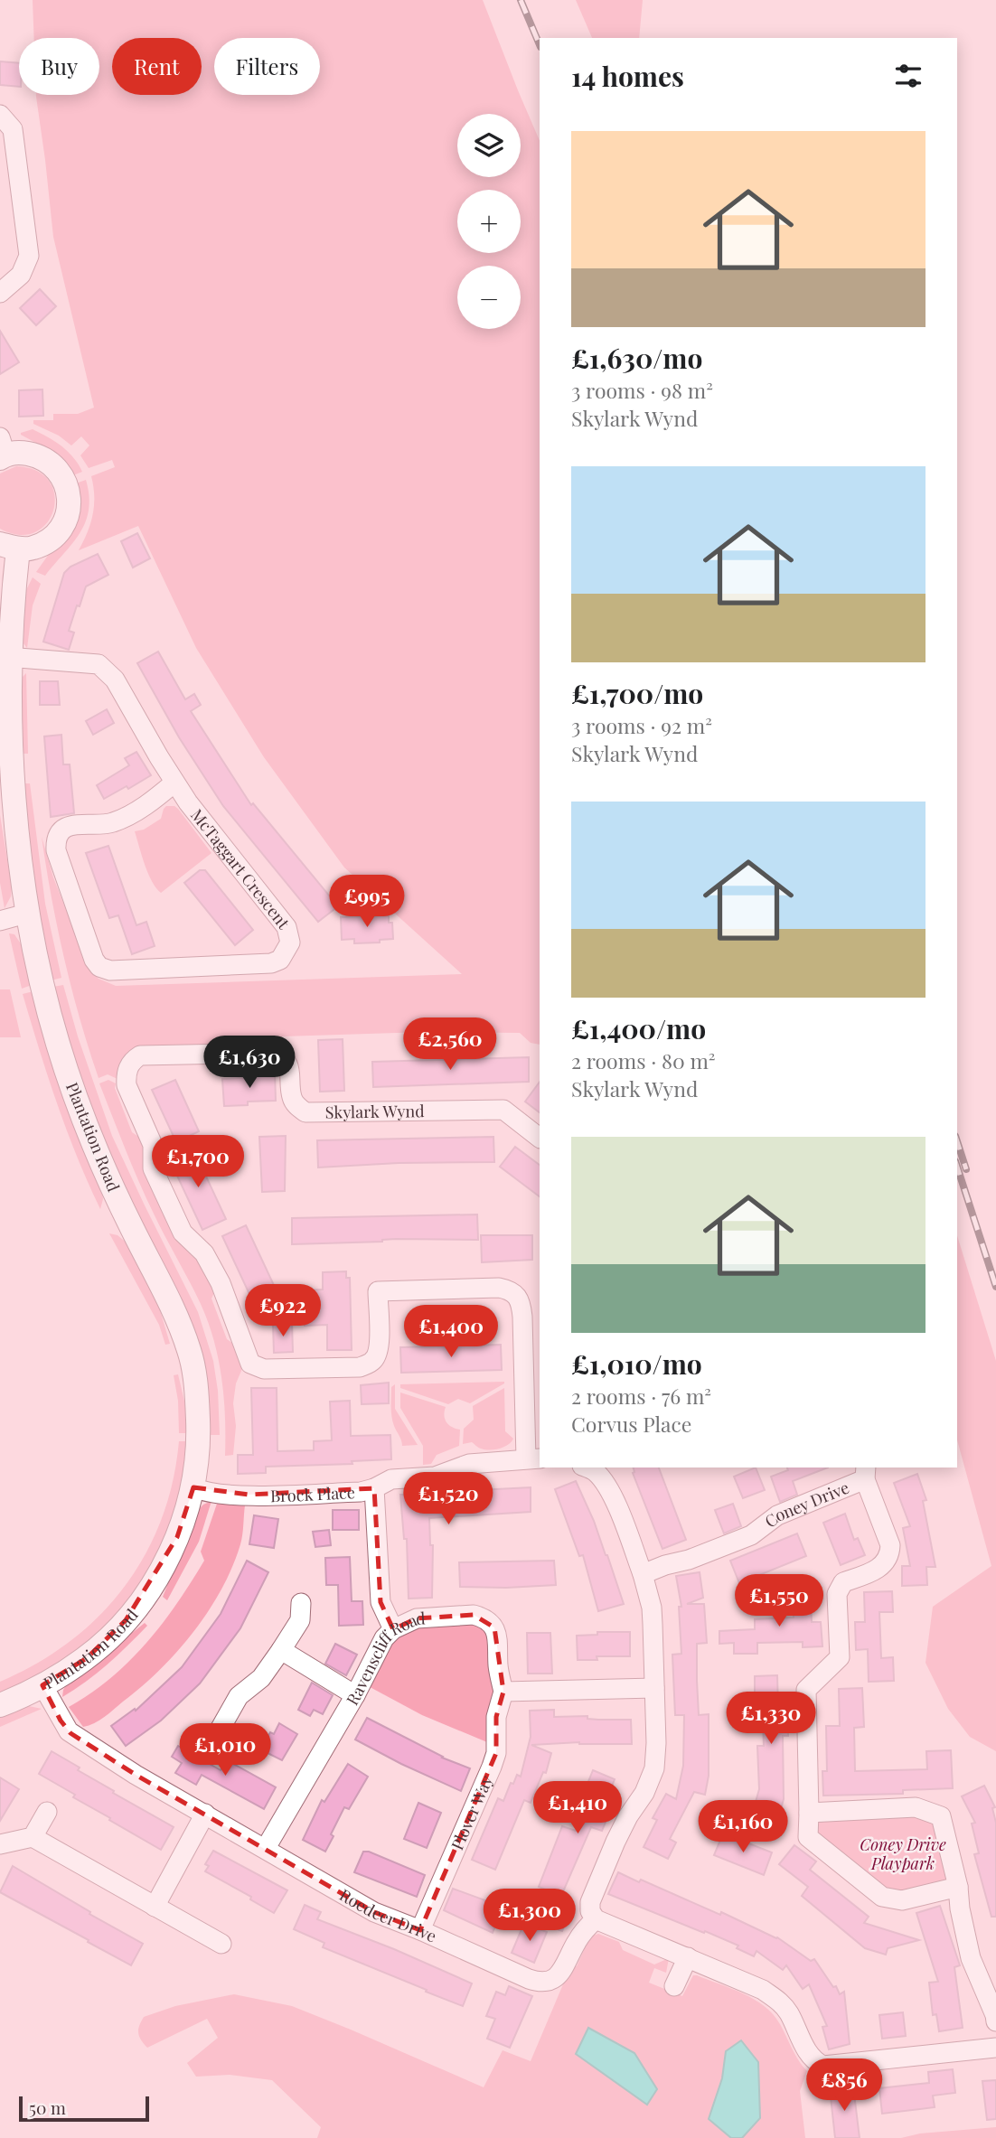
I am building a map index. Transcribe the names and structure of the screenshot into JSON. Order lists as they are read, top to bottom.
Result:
{
  "streets": {
    "street": [
      "McTaggart Crescent",
      "Skylark Wynd",
      "Plantation Road",
      "Brock Place",
      "Coney Drive",
      "Ravenscliff Road",
      "Plover Way",
      "Roedeer Drive"
    ]
  },
  "crossings": [
    ["McTaggart Crescent", "Plantation Road"],
    ["Skylark Wynd", "Brock Place"],
    ["Plantation Road", "Brock Place"],
    ["Ravenscliff Road", "Plover Way"],
    ["Ravenscliff Road", "Roedeer Drive"],
    ["Plover Way", "Roedeer Drive"]
  ],
  "parks": ["Coney Drive Playpark"],
  "scale_bar": "50 m",
  "page": {
    "chip": ["Buy", "Rent", "Filters"],
    "heading": "14 homes",
    "map_buttons": ["+", "−"],
    "list": [
      {
        "name": "£1,630/mo",
        "note": "3 rooms · 98 m² · Skylark Wynd"
      },
      {
        "name": "£1,700/mo",
        "note": "3 rooms · 92 m² · Skylark Wynd"
      },
      {
        "name": "£1,400/mo",
        "note": "2 rooms · 80 m² · Skylark Wynd"
      },
      {
        "name": "£1,010/mo",
        "note": "2 rooms · 76 m² · Corvus Place"
      }
    ],
    "price": [
      "£995",
      "£2,560",
      "£1,630",
      "£1,700",
      "£922",
      "£1,400",
      "£1,520",
      "£1,550",
      "£1,330",
      "£1,010",
      "£1,410",
      "£1,160",
      "£1,300",
      "£856"
    ],
    "scale": "50 m"
  }
}
